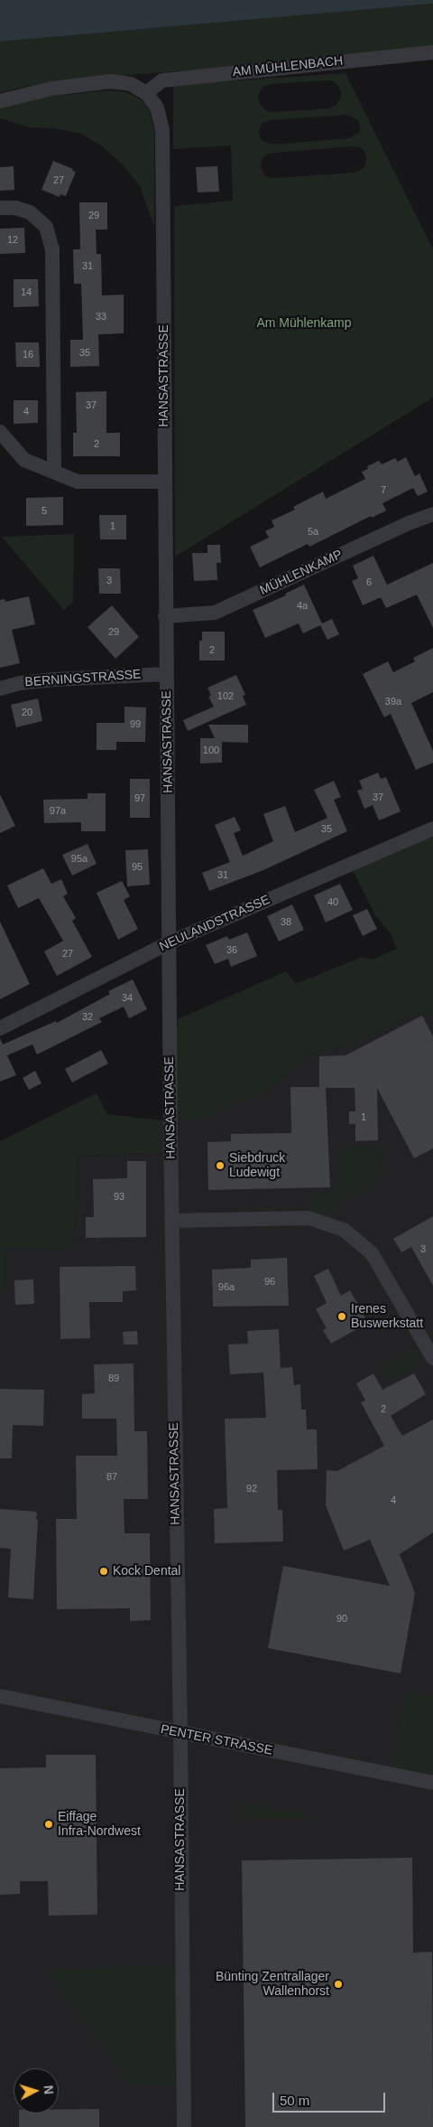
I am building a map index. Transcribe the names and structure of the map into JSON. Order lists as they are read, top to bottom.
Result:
{
  "streets": {
    "street": [
      "AM MÜHLENBACH",
      "HANSASTRASSE",
      "MÜHLENKAMP",
      "BERNINGSTRASSE",
      "NEULANDSTRASSE",
      "PENTER STRASSE"
    ]
  },
  "crossings": [
    ["AM MÜHLENBACH", "HANSASTRASSE"],
    ["HANSASTRASSE", "MÜHLENKAMP"],
    ["HANSASTRASSE", "BERNINGSTRASSE"],
    ["HANSASTRASSE", "NEULANDSTRASSE"],
    ["HANSASTRASSE", "PENTER STRASSE"]
  ],
  "parks": ["Am Mühlenkamp"],
  "places": [
    "Siebdruck Ludewigt",
    "Irenes Buswerkstatt",
    "Kock Dental",
    "Eiffage Infra-Nordwest",
    "Bünting Zentrallager Wallenhorst"
  ],
  "house_numbers": [
    "27",
    "29",
    "12",
    "31",
    "14",
    "33",
    "35",
    "16",
    "37",
    "4",
    "2",
    "7",
    "5",
    "1",
    "5a",
    "3",
    "6",
    "4a",
    "29",
    "2",
    "102",
    "39a",
    "20",
    "99",
    "100",
    "37",
    "97",
    "97a",
    "35",
    "95a",
    "95",
    "31",
    "40",
    "38",
    "36",
    "27",
    "34",
    "32",
    "1",
    "93",
    "3",
    "96",
    "96a",
    "89",
    "2",
    "87",
    "92",
    "4",
    "90"
  ],
  "scale_bar": "50 m",
  "north": "right"
}
